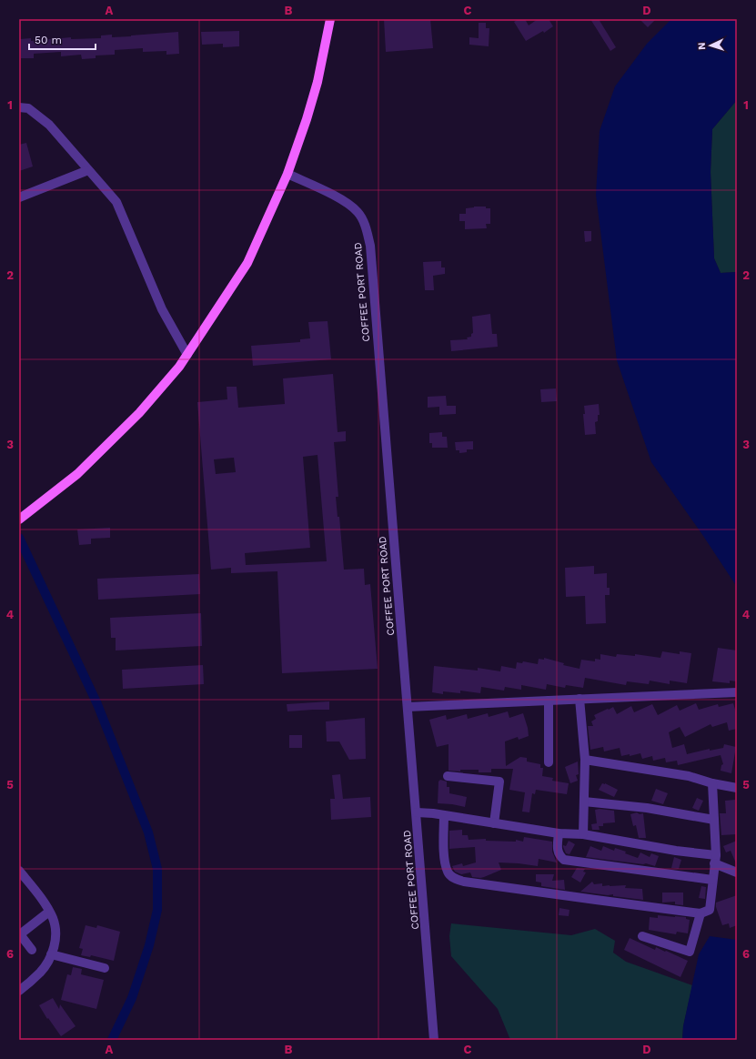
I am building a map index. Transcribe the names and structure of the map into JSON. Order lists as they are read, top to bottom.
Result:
{
  "streets": {
    "street": ["COFFEE PORT ROAD"]
  },
  "scale_bar": "50 m",
  "north": "left",
  "grid": {
    "columns": [
      "A",
      "B",
      "C",
      "D"
    ],
    "rows": [
      "1",
      "2",
      "3",
      "4",
      "5",
      "6"
    ]
  }
}
